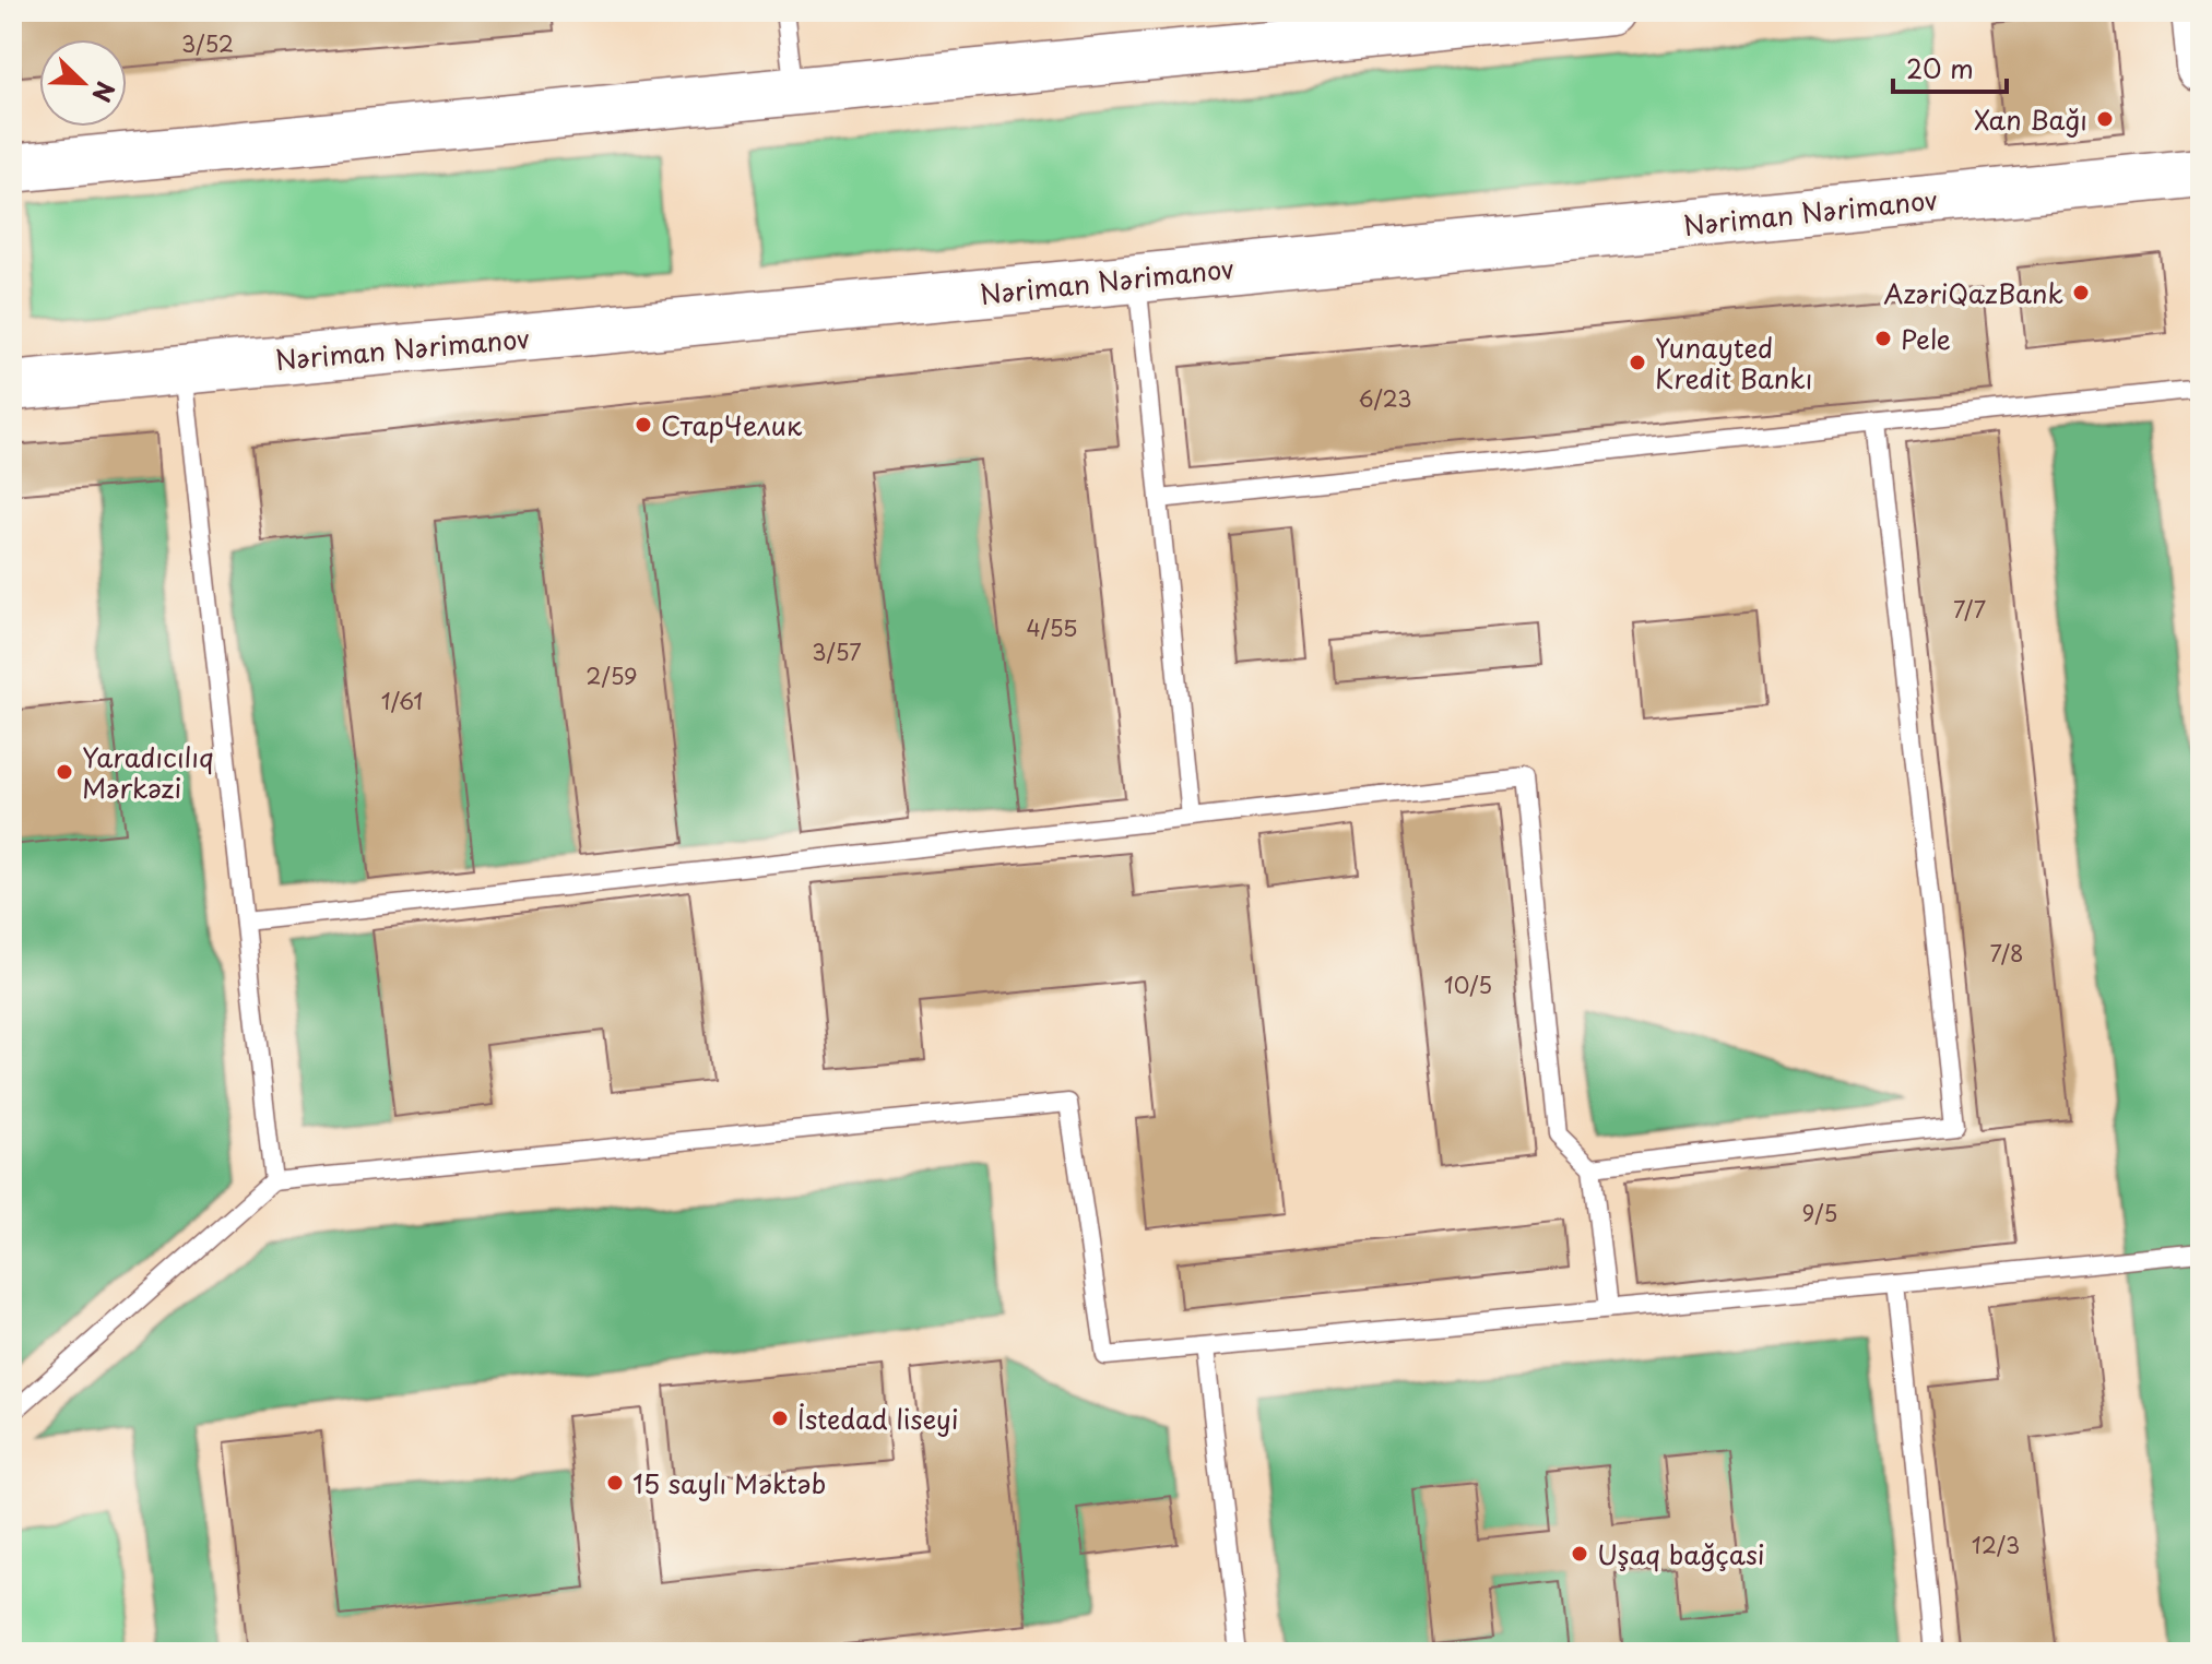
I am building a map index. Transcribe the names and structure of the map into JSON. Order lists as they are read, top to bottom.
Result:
{
  "streets": {
    "main road": ["Nəriman Nərimanov"]
  },
  "places": [
    "Xan Bağı",
    "AzəriQazBank",
    "Pele",
    "Yunayted Kredit Bankı",
    "СтарЧелик",
    "Yaradıcılıq Mərkəzi",
    "İstedad liseyi",
    "15 saylı Məktəb",
    "Uşaq bağçasi"
  ],
  "house_numbers": [
    "3/52",
    "6/23",
    "7/7",
    "4/55",
    "3/57",
    "2/59",
    "1/61",
    "7/8",
    "10/5",
    "9/5",
    "12/3"
  ],
  "scale_bar": "20 m",
  "north": "bottom right"
}
